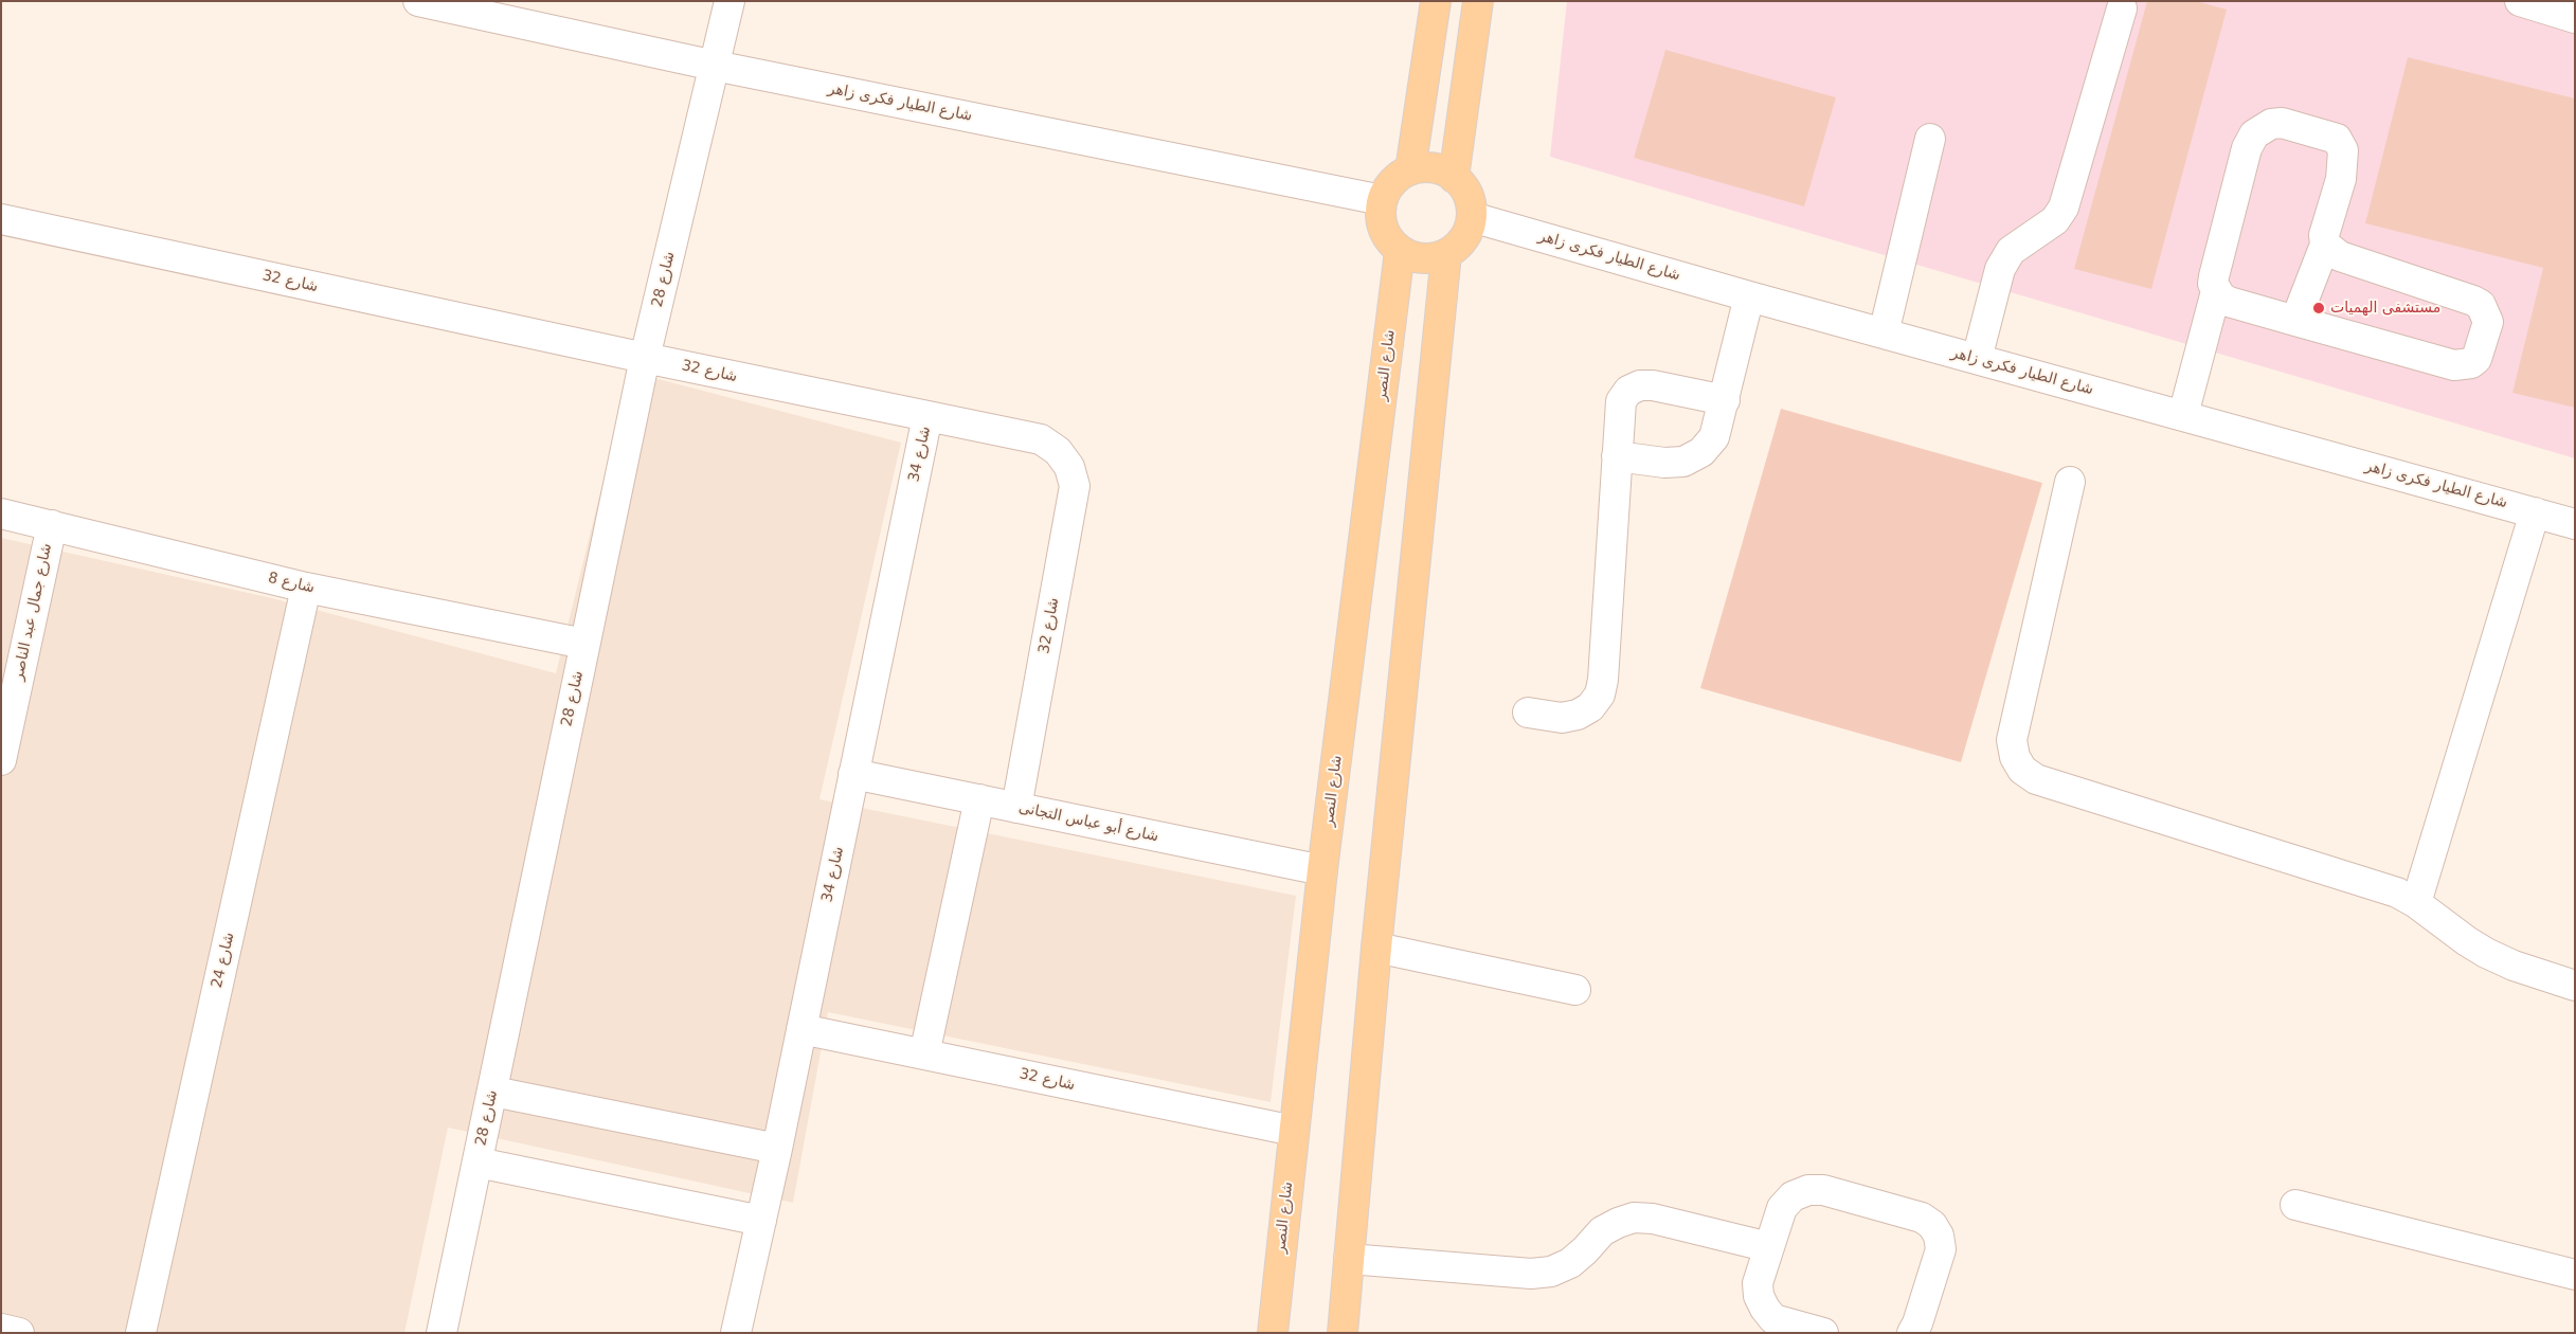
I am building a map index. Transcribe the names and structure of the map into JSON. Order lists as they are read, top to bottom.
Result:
{
  "streets": {
    "main road": ["شارع النصر"],
    "street": [
      "شارع الطيار فكرى زاهر",
      "شارع 28",
      "شارع 32",
      "شارع 34",
      "شارع 8",
      "شارع جمال عبد الناصر",
      "شارع أبو عباس التجانى",
      "شارع 24"
    ]
  },
  "crossings": [
    ["شارع الطيار فكرى زاهر", "شارع 28"],
    ["شارع الطيار فكرى زاهر", "شارع النصر"],
    ["شارع 28", "شارع 32"],
    ["شارع 28", "شارع 8"],
    ["شارع 32", "شارع النصر"],
    ["شارع 32", "شارع 34"],
    ["شارع 32", "شارع أبو عباس التجانى"],
    ["شارع النصر", "شارع أبو عباس التجانى"],
    ["شارع 34", "شارع أبو عباس التجانى"],
    ["شارع 8", "شارع جمال عبد الناصر"],
    ["شارع 8", "شارع 24"]
  ],
  "places": ["مستشفى الهميات"]
}
